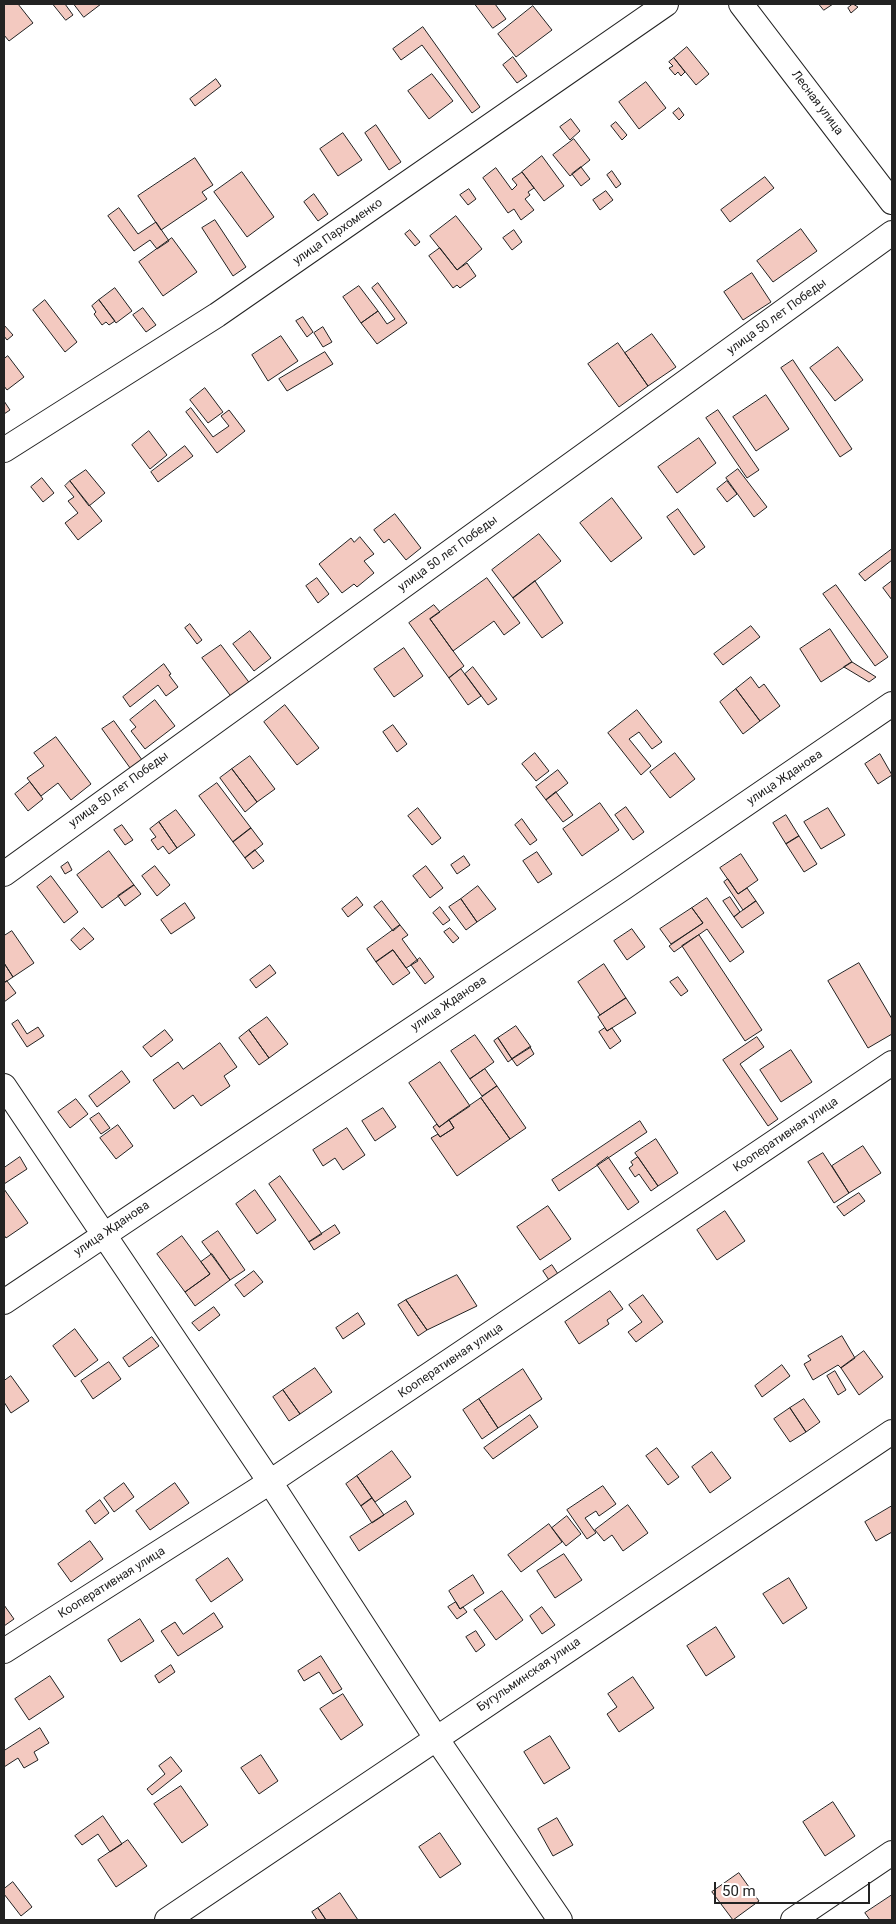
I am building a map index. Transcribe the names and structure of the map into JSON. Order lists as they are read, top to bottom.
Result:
{
  "streets": {
    "street": [
      "Лесная улица",
      "улица Пархоменко",
      "улица 50 лет Победы",
      "улица Жданова",
      "Кооперативная улица",
      "Бугульминская улица"
    ]
  },
  "scale_bar": "50 m"
}
